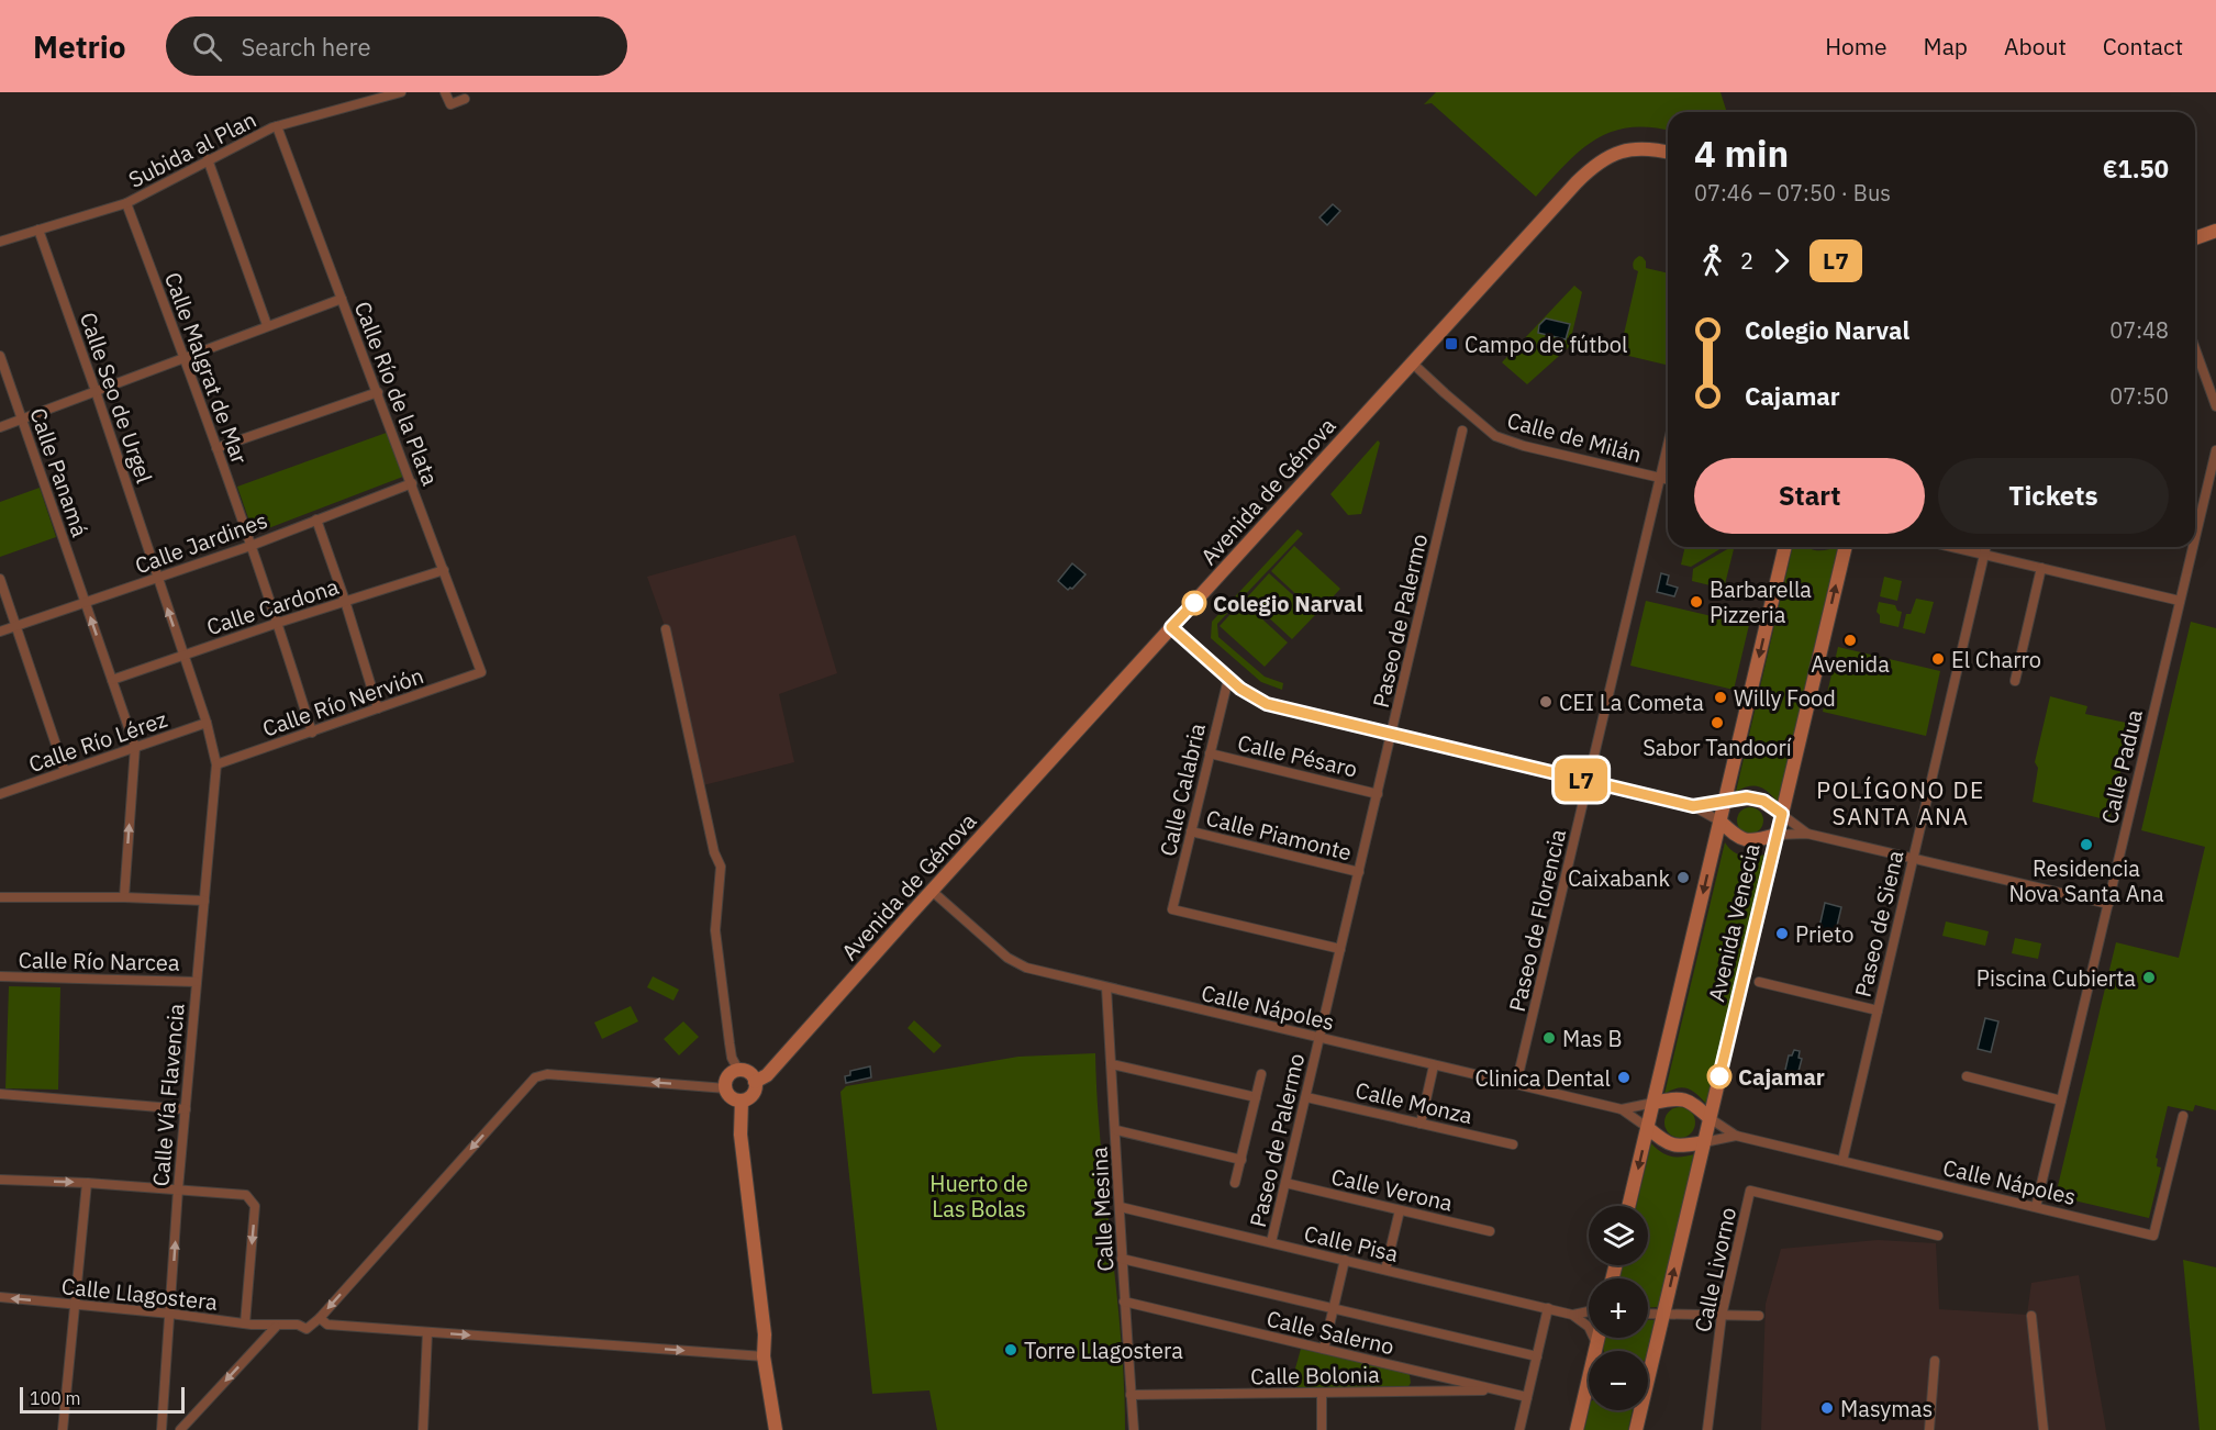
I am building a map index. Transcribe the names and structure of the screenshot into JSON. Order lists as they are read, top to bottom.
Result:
{
  "streets": {
    "street": [
      "Subida al Plan",
      "Calle Malgrat de Mar",
      "Calle Río de la Plata",
      "Calle Seo de Urgel",
      "Calle de Milán",
      "Calle Panamá",
      "Avenida de Génova",
      "Calle Jardines",
      "Calle Cardona",
      "Paseo de Palermo",
      "Calle Río Nervión",
      "Calle Río Lérez",
      "Calle Pésaro",
      "Calle Padua",
      "Calle Calabria",
      "Calle Piamonte",
      "Paseo de Florencia",
      "Avenida Venecia",
      "Paseo de Siena",
      "Calle Río Narcea",
      "Calle Nápoles",
      "Calle Vía Flavencia",
      "Calle Monza",
      "Calle Verona",
      "Calle Mesina",
      "Calle Pisa",
      "Calle Livorno",
      "Calle Llagostera",
      "Calle Salerno",
      "Calle Bolonia"
    ]
  },
  "crossings": [
    ["Subida al Plan", "Calle Malgrat de Mar"],
    ["Subida al Plan", "Calle Río de la Plata"],
    ["Subida al Plan", "Calle Seo de Urgel"],
    ["Calle Malgrat de Mar", "Calle Jardines"],
    ["Calle Malgrat de Mar", "Calle Cardona"],
    ["Calle Malgrat de Mar", "Calle Río Nervión"],
    ["Calle Río de la Plata", "Calle Jardines"],
    ["Calle Río de la Plata", "Calle Cardona"],
    ["Calle Río de la Plata", "Calle Río Nervión"],
    ["Calle Seo de Urgel", "Calle Jardines"],
    ["Calle Seo de Urgel", "Calle Cardona"],
    ["Calle Seo de Urgel", "Calle Vía Flavencia"],
    ["Calle de Milán", "Avenida de Génova"],
    ["Calle de Milán", "Paseo de Florencia"],
    ["Calle Panamá", "Calle Jardines"],
    ["Calle Panamá", "Calle Cardona"],
    ["Calle Panamá", "Calle Río Lérez"],
    ["Avenida de Génova", "Calle Nápoles"],
    ["Calle Cardona", "Calle Vía Flavencia"],
    ["Paseo de Palermo", "Calle Pésaro"],
    ["Paseo de Palermo", "Calle Calabria"],
    ["Paseo de Palermo", "Calle Piamonte"],
    ["Paseo de Palermo", "Calle Nápoles"],
    ["Paseo de Palermo", "Calle Monza"],
    ["Paseo de Palermo", "Calle Verona"],
    ["Paseo de Palermo", "Calle Pisa"],
    ["Calle Río Nervión", "Calle Vía Flavencia"],
    ["Calle Río Lérez", "Calle Vía Flavencia"],
    ["Calle Pésaro", "Calle Calabria"],
    ["Calle Padua", "Calle Nápoles"],
    ["Calle Calabria", "Calle Piamonte"],
    ["Paseo de Florencia", "Calle Nápoles"],
    ["Avenida Venecia", "Calle Nápoles"],
    ["Paseo de Siena", "Calle Nápoles"],
    ["Calle Río Narcea", "Calle Vía Flavencia"],
    ["Calle Nápoles", "Calle Mesina"],
    ["Calle Vía Flavencia", "Calle Llagostera"],
    ["Calle Mesina", "Calle Pisa"],
    ["Calle Mesina", "Calle Salerno"],
    ["Calle Mesina", "Calle Bolonia"],
    ["Calle Salerno", "Calle Bolonia"]
  ],
  "districts": ["POLÍGONO DE SANTA ANA"],
  "parks": ["Huerto de Las Bolas"],
  "places": {
    "transit": ["Campo de fútbol"],
    "other": [
      "Barbarella Pizzeria",
      "Colegio Narval",
      "Avenida",
      "El Charro",
      "Willy Food",
      "CEI La Cometa",
      "Sabor Tandoorí",
      "Residencia Nova Santa Ana",
      "Caixabank",
      "Prieto",
      "Piscina Cubierta",
      "Mas B",
      "Cajamar",
      "Clinica Dental",
      "Torre Llagostera",
      "Masymas"
    ]
  },
  "lines": ["bus line L7"],
  "scale_bar": "100 m",
  "page": {
    "header": "Metrio",
    "search": "Search here",
    "nav": [
      "Home",
      "Map",
      "About",
      "Contact"
    ],
    "on_map": "L7",
    "heading": ["4 min", "07:46 – 07:50 · Bus", "€1.50"],
    "legs": ["2", "L7"],
    "list": [
      {
        "name": "Colegio Narval",
        "value": "07:48"
      },
      {
        "name": "Cajamar",
        "value": "07:50"
      }
    ],
    "buttons": ["Start", "Tickets"],
    "map_buttons": ["+", "−"],
    "scale": "100 m"
  }
}
